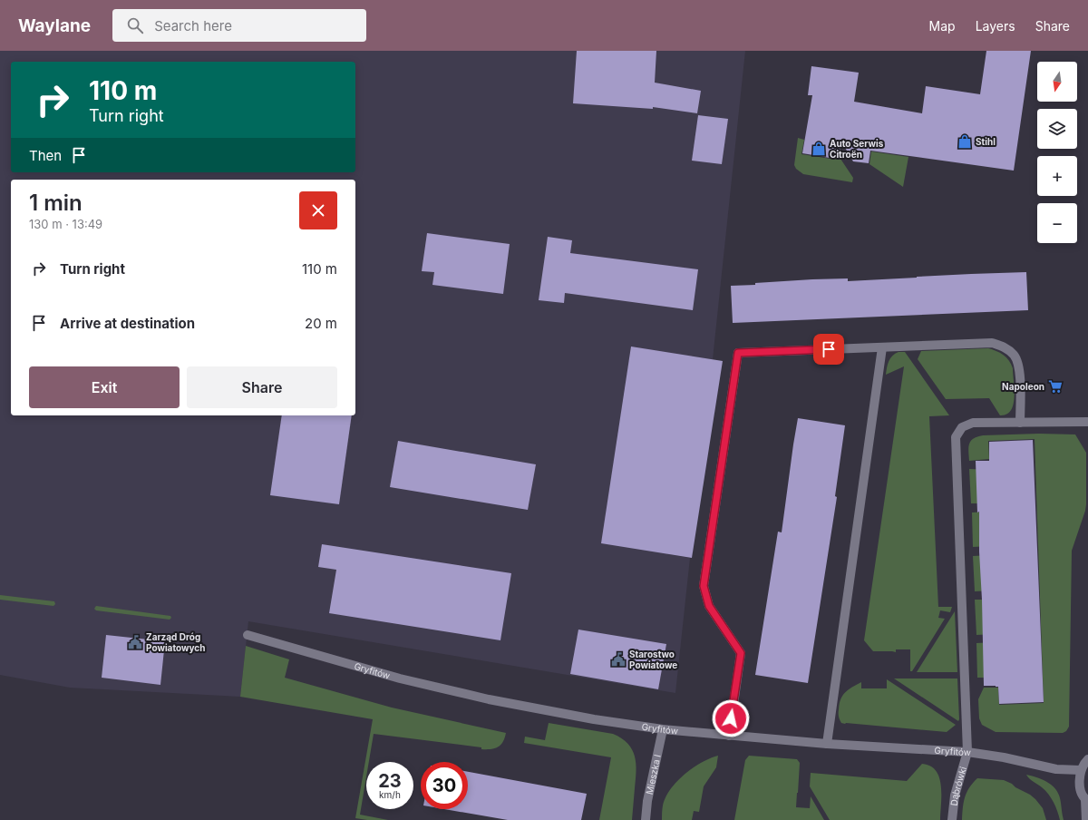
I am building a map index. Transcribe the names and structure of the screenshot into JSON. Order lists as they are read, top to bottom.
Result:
{
  "streets": {
    "street": ["Gryfitów", "Mieszka I", "Dąbrówki"]
  },
  "crossings": [
    ["Gryfitów", "Mieszka I"],
    ["Gryfitów", "Dąbrówki"]
  ],
  "places": {
    "shop": ["Stihl", "Auto Serwis Citroën"],
    "supermarket": ["Napoleon"],
    "public building": ["Zarząd Dróg Powiatowych", "Starostwo Powiatowe"]
  },
  "north": "bottom",
  "page": {
    "header": "Waylane",
    "search": "Search here",
    "nav": ["Map", "Layers", "Share"],
    "map_buttons": ["+", "−"],
    "turn": ["110 m", "Turn right"],
    "then": "Then",
    "heading": ["1 min", "130 m · 13:49"],
    "list": [
      {
        "name": "Turn right",
        "value": "110 m"
      },
      {
        "name": "Arrive at destination",
        "value": "20 m"
      }
    ],
    "buttons": ["Exit", "Share"],
    "speed": "23 km/h",
    "limit": "30"
  }
}
